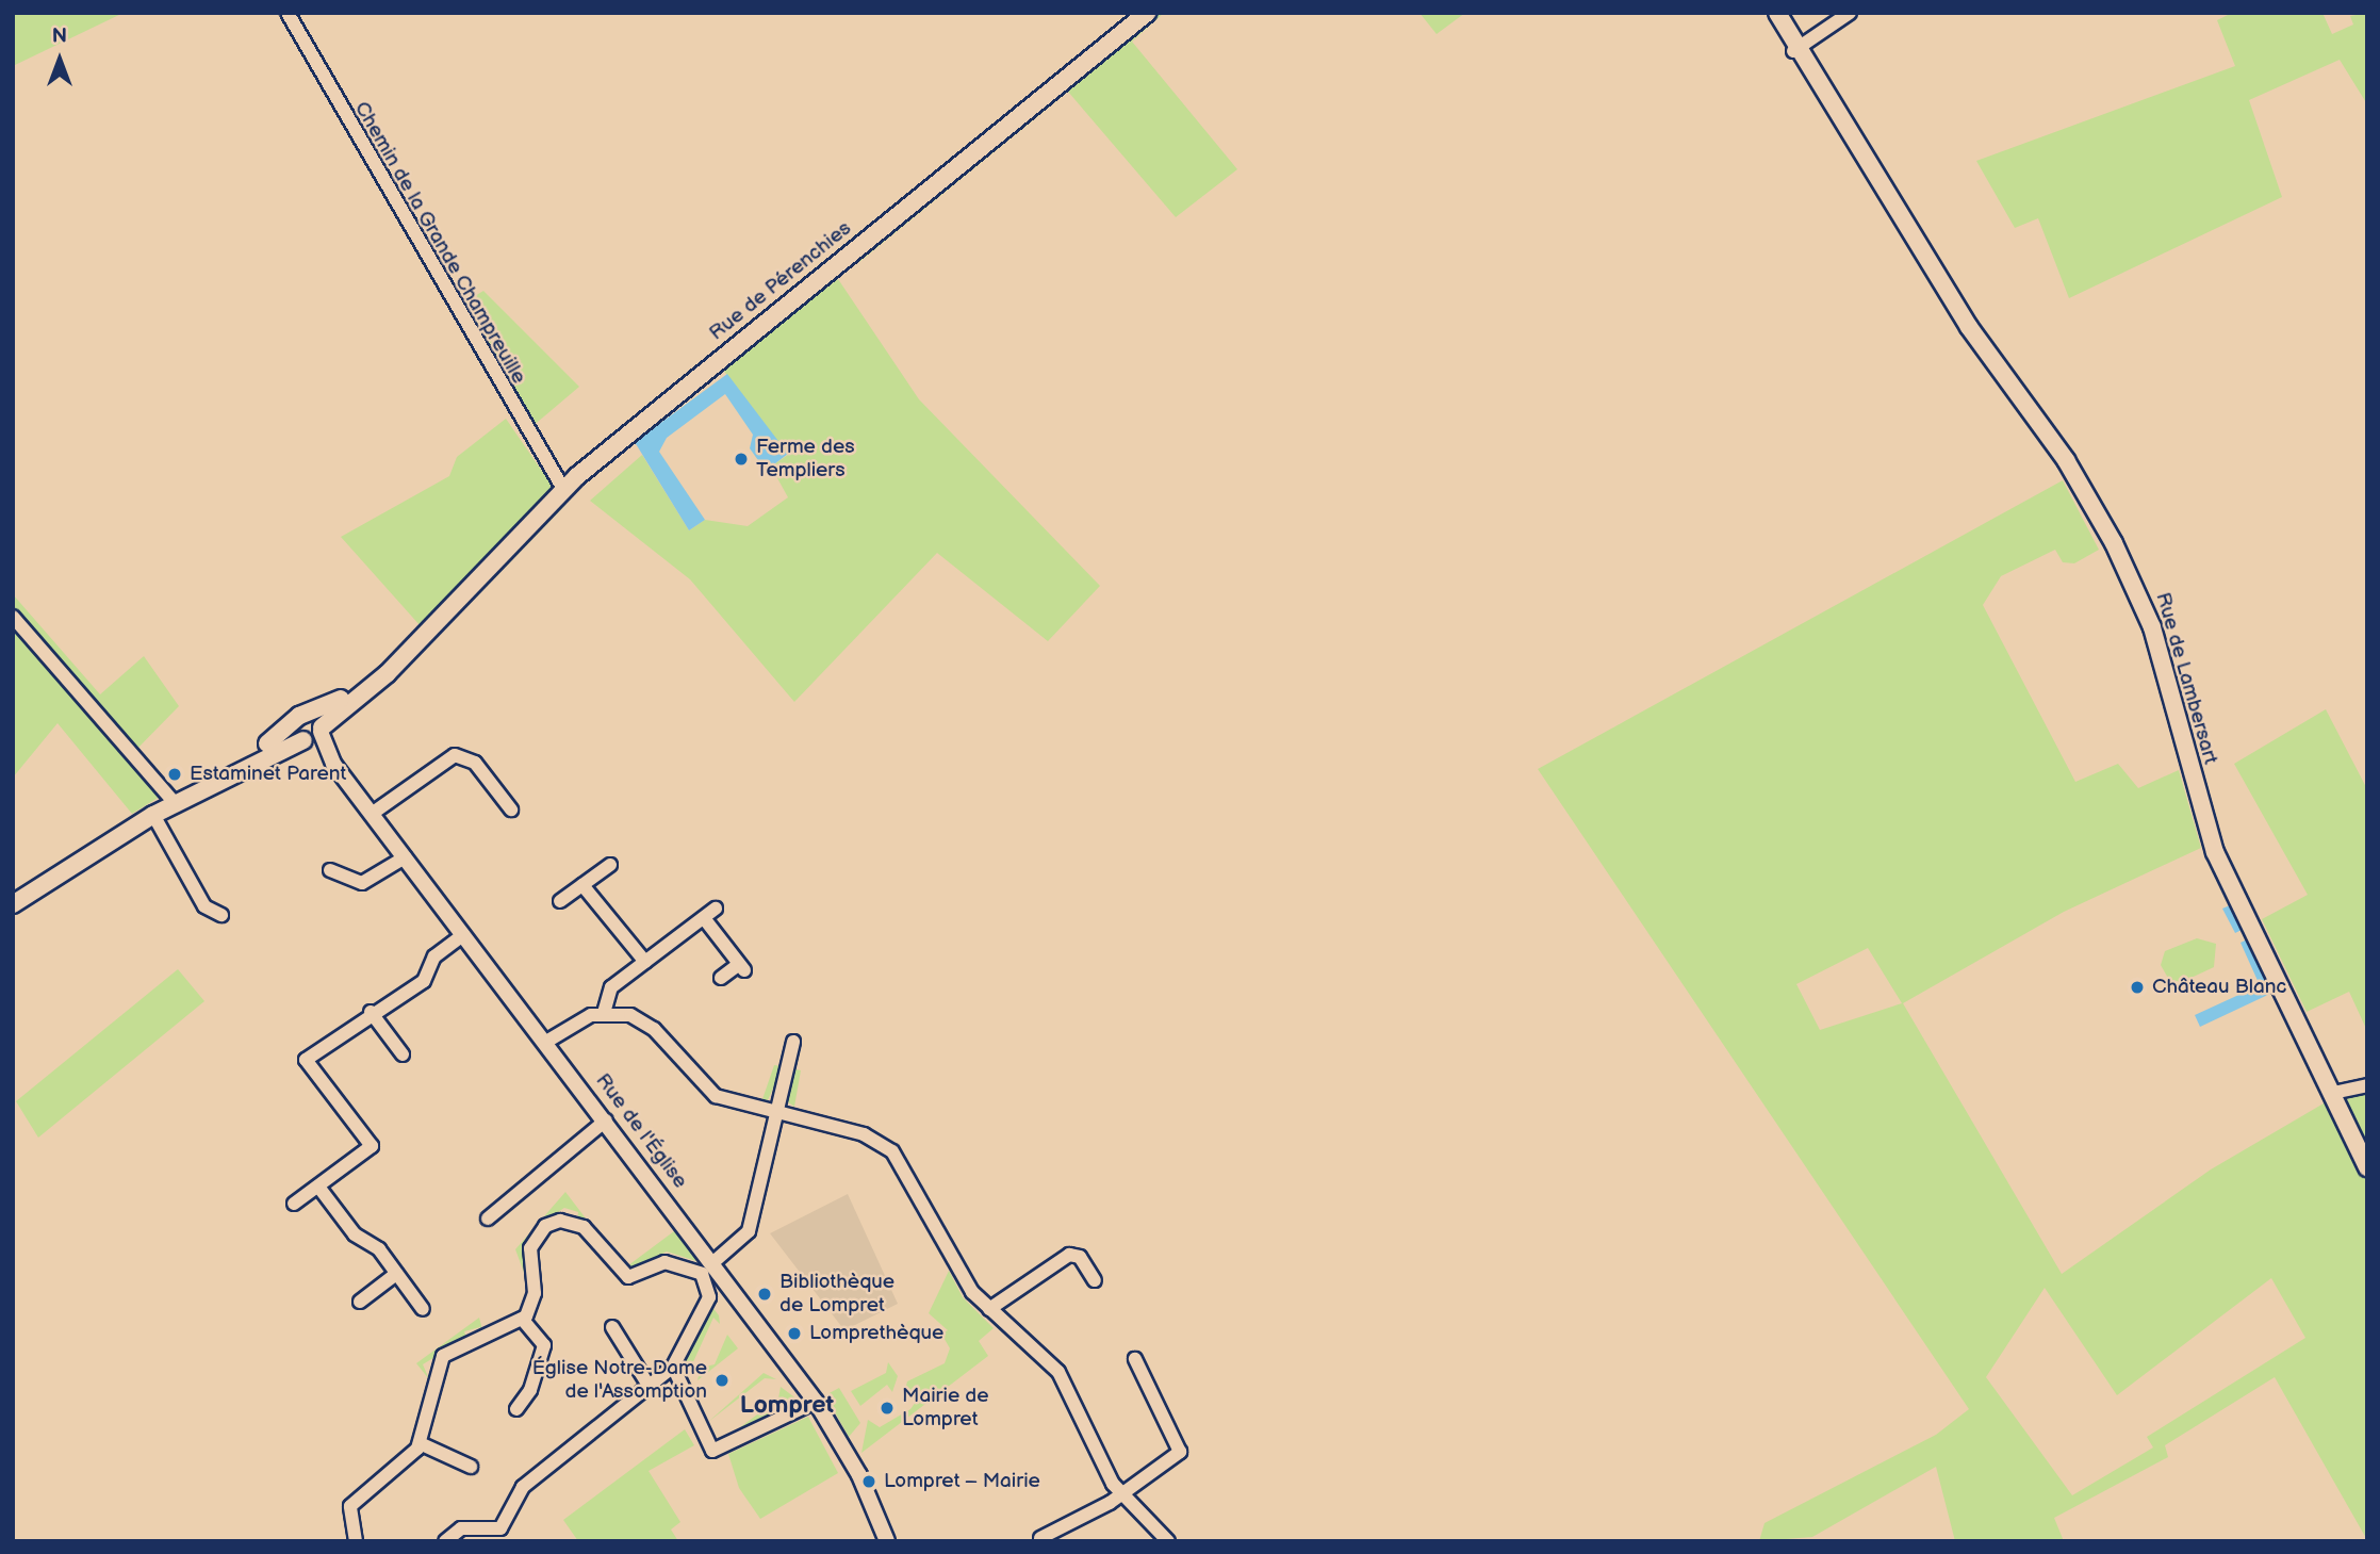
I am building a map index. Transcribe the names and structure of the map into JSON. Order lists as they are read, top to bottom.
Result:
{
  "streets": {
    "main road": ["Rue de Pérenchies", "Rue de Lambersart"],
    "street": ["Chemin de la Grande Champreuille", "Rue de l'Église"]
  },
  "crossings": [
    ["Chemin de la Grande Champreuille", "Rue de Pérenchies"]
  ],
  "districts": ["Lompret"],
  "places": [
    "Ferme des Templiers",
    "Estaminet Parent",
    "Château Blanc",
    "Bibliothèque de Lompret",
    "Lomprethèque",
    "Église Notre-Dame de l'Assomption",
    "Mairie de Lompret",
    "Lompret – Mairie"
  ],
  "north": "top"
}
